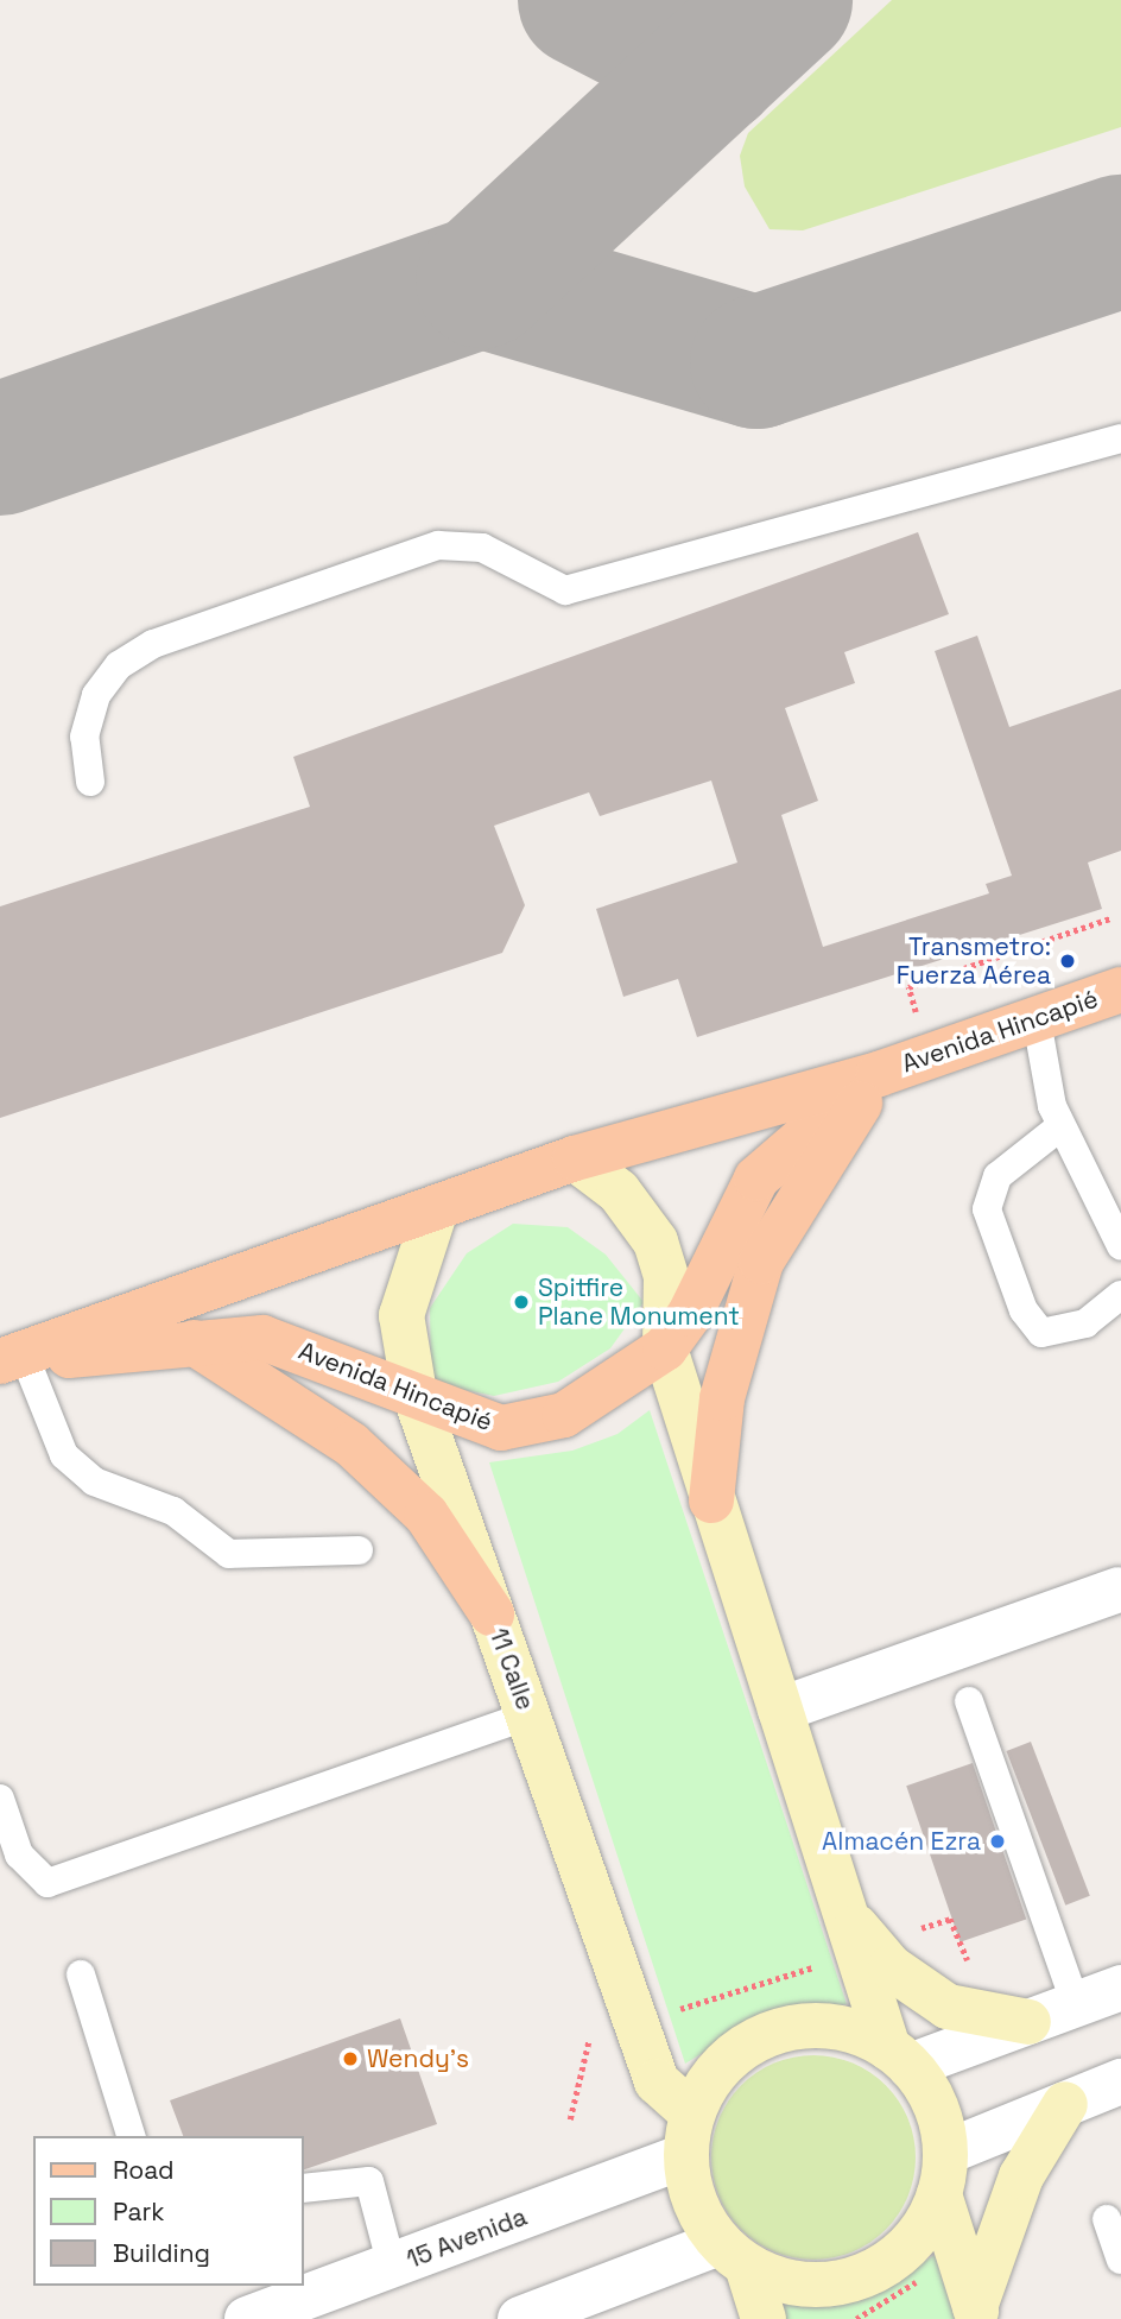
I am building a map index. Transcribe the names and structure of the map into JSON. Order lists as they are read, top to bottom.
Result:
{
  "streets": {
    "main road": ["Avenida Hincapié", "11 Calle"],
    "street": ["15 Avenida"]
  },
  "crossings": [
    ["Avenida Hincapié", "11 Calle"],
    ["11 Calle", "15 Avenida"]
  ],
  "places": [
    "Transmetro: Fuerza Aérea",
    "Spitfire Plane Monument",
    "Almacén Ezra",
    "Wendy's"
  ],
  "legend": ["Road", "Park", "Building"]
}
